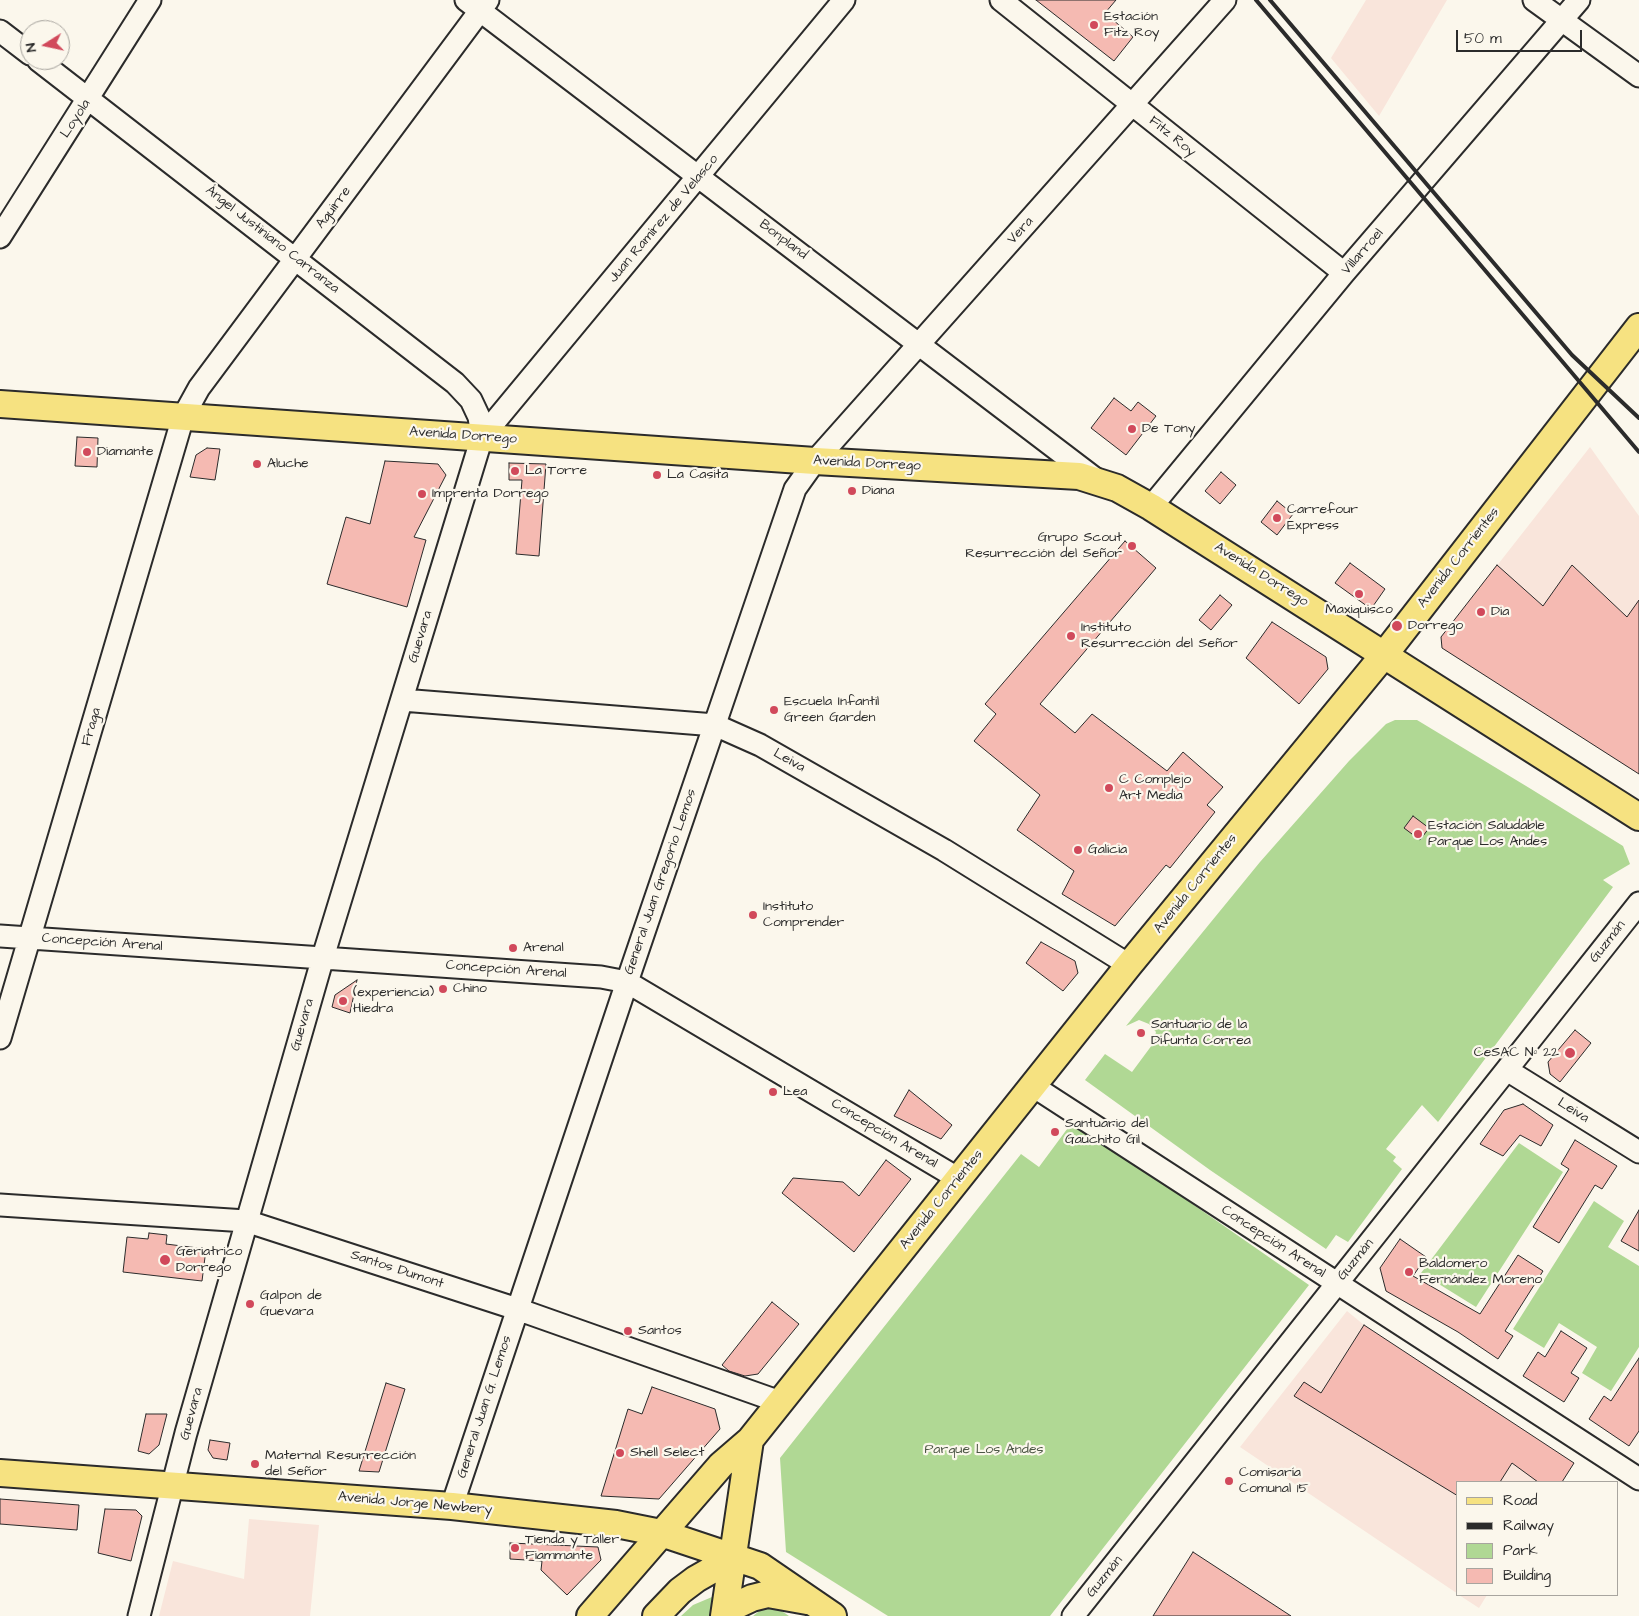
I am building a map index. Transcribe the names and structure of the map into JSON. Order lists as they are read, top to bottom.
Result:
{
  "streets": {
    "main road": ["Avenida Dorrego", "Avenida Corrientes", "Avenida Jorge Newbery"],
    "street": [
      "Loyola",
      "Fitz Roy",
      "Aguirre",
      "Juan Ramírez de Velasco",
      "Vera",
      "Ángel Justiniano Carranza",
      "Bonpland",
      "Villarroel",
      "Guevara",
      "Fraga",
      "Leiva",
      "General Juan Gregorio Lemos",
      "Guzmán",
      "Concepción Arenal",
      "Santos Dumont",
      "General Juan G. Lemos"
    ]
  },
  "crossings": [
    ["Loyola", "Ángel Justiniano Carranza"],
    ["Fitz Roy", "Vera"],
    ["Fitz Roy", "Villarroel"],
    ["Aguirre", "Ángel Justiniano Carranza"],
    ["Aguirre", "Bonpland"],
    ["Aguirre", "Avenida Dorrego"],
    ["Aguirre", "Fraga"],
    ["Juan Ramírez de Velasco", "Ángel Justiniano Carranza"],
    ["Juan Ramírez de Velasco", "Bonpland"],
    ["Juan Ramírez de Velasco", "Avenida Dorrego"],
    ["Juan Ramírez de Velasco", "Guevara"],
    ["Vera", "Bonpland"],
    ["Vera", "Avenida Dorrego"],
    ["Vera", "General Juan Gregorio Lemos"],
    ["Ángel Justiniano Carranza", "Avenida Dorrego"],
    ["Ángel Justiniano Carranza", "Guevara"],
    ["Bonpland", "Avenida Dorrego"],
    ["Villarroel", "Avenida Dorrego"],
    ["Avenida Dorrego", "Avenida Corrientes"],
    ["Avenida Dorrego", "Guevara"],
    ["Avenida Dorrego", "Fraga"],
    ["Avenida Dorrego", "General Juan Gregorio Lemos"],
    ["Avenida Corrientes", "Leiva"],
    ["Avenida Corrientes", "Concepción Arenal"],
    ["Avenida Corrientes", "Santos Dumont"],
    ["Avenida Corrientes", "Avenida Jorge Newbery"],
    ["Guevara", "Leiva"],
    ["Guevara", "Concepción Arenal"],
    ["Guevara", "Santos Dumont"],
    ["Guevara", "Avenida Jorge Newbery"],
    ["Fraga", "Concepción Arenal"],
    ["Leiva", "General Juan Gregorio Lemos"],
    ["Leiva", "Guzmán"],
    ["General Juan Gregorio Lemos", "Concepción Arenal"],
    ["General Juan Gregorio Lemos", "Santos Dumont"],
    ["General Juan Gregorio Lemos", "General Juan G. Lemos"],
    ["Guzmán", "Concepción Arenal"],
    ["Santos Dumont", "General Juan G. Lemos"],
    ["General Juan G. Lemos", "Avenida Jorge Newbery"]
  ],
  "parks": ["Parque Los Andes"],
  "places": [
    "Estación Fitz Roy",
    "De Tony",
    "Diamante",
    "Aluche",
    "La Torre",
    "La Casita",
    "Diana",
    "Imprenta Dorrego",
    "Carrefour Express",
    "Grupo Scout Resurrección del Señor",
    "Maxiquisco",
    "Dia",
    "Dorrego",
    "Instituto Resurrección del Señor",
    "Escuela Infantil Green Garden",
    "C Complejo Art Media",
    "Estación Saludable Parque Los Andes",
    "Galicia",
    "Instituto Comprender",
    "Arenal",
    "Chino",
    "(experiencia) Hiedra",
    "Santuario de la Difunta Correa",
    "CeSAC Nº 22",
    "Lea",
    "Santuario del Gauchito Gil",
    "Geriatrico Dorrego",
    "Baldomero Fernández Moreno",
    "Galpon de Guevara",
    "Santos",
    "Shell Select",
    "Maternal Resurrección del Señor",
    "Comisaría Comunal 15",
    "Tienda y Taller Fiammante"
  ],
  "legend": [
    "Road",
    "Railway",
    "Park",
    "Building"
  ],
  "scale_bar": "50 m",
  "north": "left"
}
